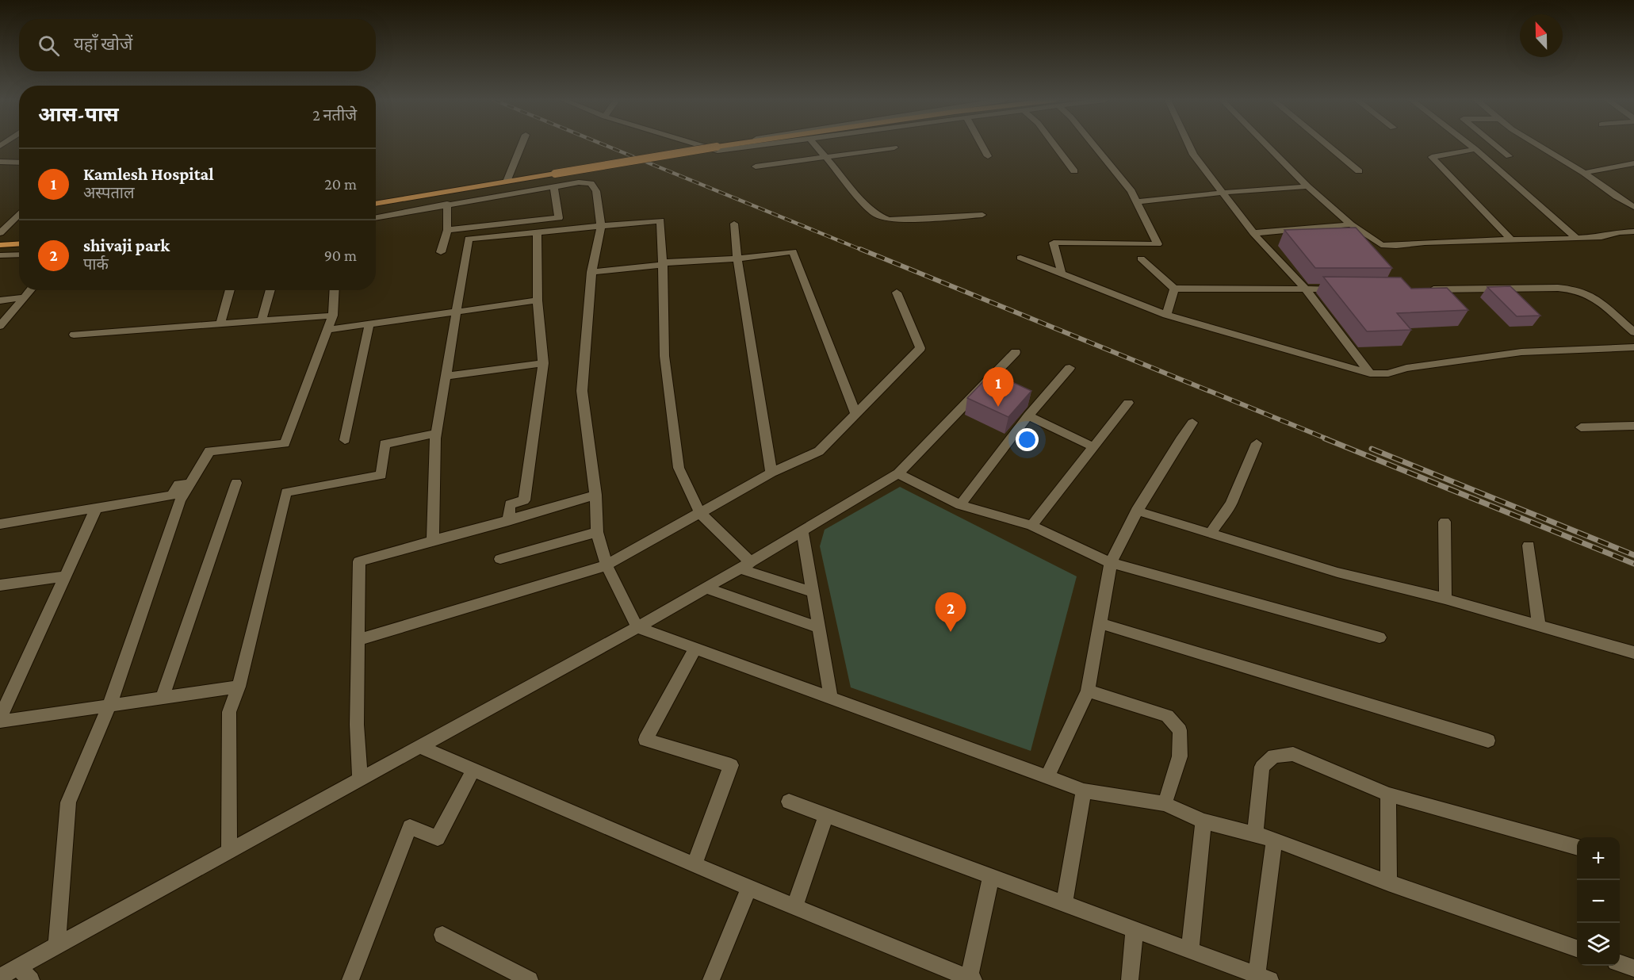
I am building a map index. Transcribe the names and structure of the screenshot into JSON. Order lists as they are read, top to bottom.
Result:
{
  "north": "top",
  "page": {
    "search": "यहाँ खोजें",
    "heading": ["आस-पास", "2 नतीजे"],
    "list": [
      {
        "mark": "1",
        "name": "Kamlesh Hospital",
        "note": "अस्पताल",
        "value": "20 m"
      },
      {
        "mark": "2",
        "name": "shivaji park",
        "note": "पार्क",
        "value": "90 m"
      }
    ],
    "pins": ["1", "2"],
    "map_buttons": ["+", "−"]
  }
}
